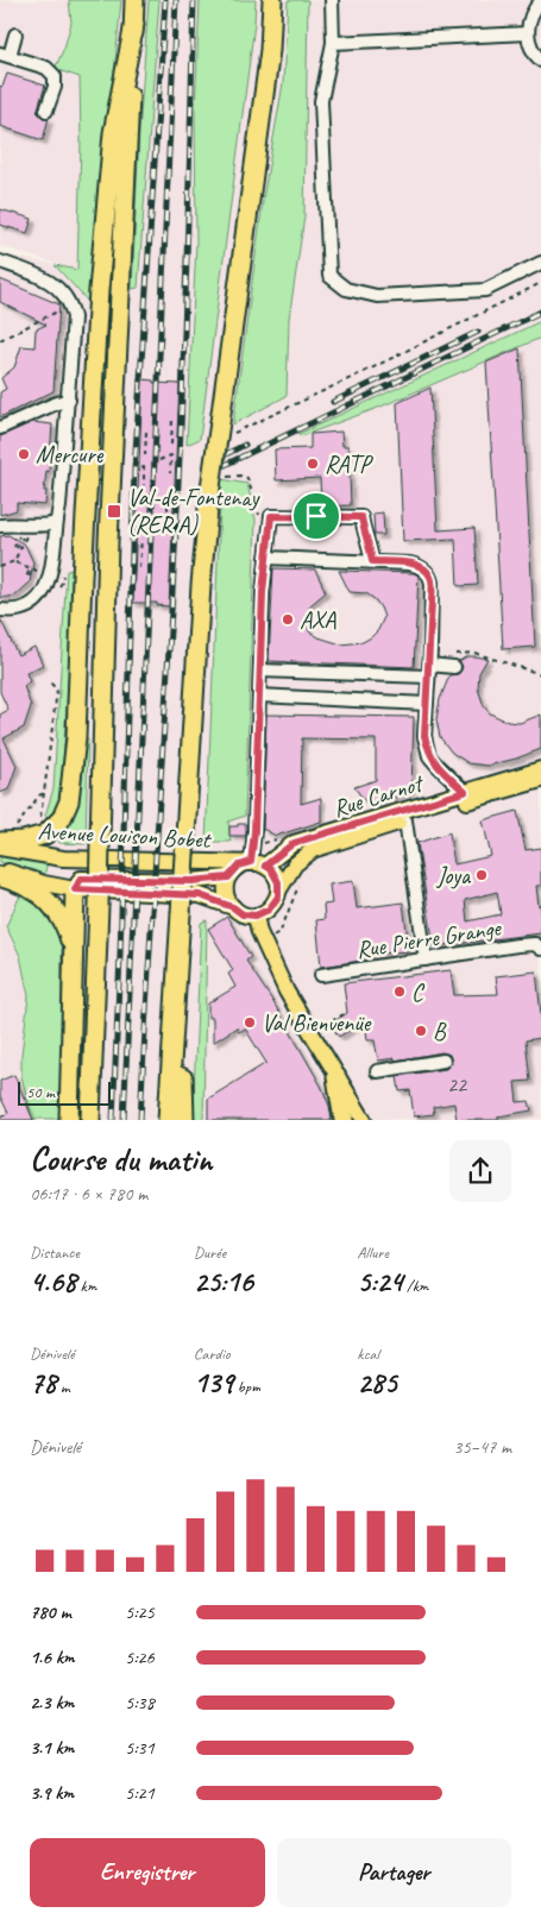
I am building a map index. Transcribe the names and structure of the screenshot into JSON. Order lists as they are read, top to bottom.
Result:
{
  "streets": {
    "main road": ["Rue Carnot", "Avenue Louison Bobet"],
    "street": ["Rue Pierre Grange"]
  },
  "crossings": [
    ["Rue Carnot", "Avenue Louison Bobet"]
  ],
  "places": {
    "other": [
      "Mercure",
      "RATP",
      "AXA",
      "Joya",
      "C",
      "Val Bienvenüe",
      "B"
    ],
    "transit": ["Val-de-Fontenay (RER A)"]
  },
  "house_numbers": ["22"],
  "scale_bar": "50 m",
  "page": {
    "scale": "50 m",
    "heading": ["Course du matin", "06:17 · 6 × 780 m"],
    "stats": [
      ["Distance", "4.68 km"],
      ["Durée", "25:16"],
      ["Allure", "5:24 /km"],
      ["Dénivelé", "78 m"],
      ["Cardio", "139 bpm"],
      ["kcal", "285"]
    ],
    "chart": ["Dénivelé", "35–47 m"],
    "list": [
      {
        "name": "780 m",
        "note": "5:25"
      },
      {
        "name": "1.6 km",
        "note": "5:26"
      },
      {
        "name": "2.3 km",
        "note": "5:38"
      },
      {
        "name": "3.1 km",
        "note": "5:31"
      },
      {
        "name": "3.9 km",
        "note": "5:21"
      }
    ],
    "buttons": ["Enregistrer", "Partager"]
  }
}
